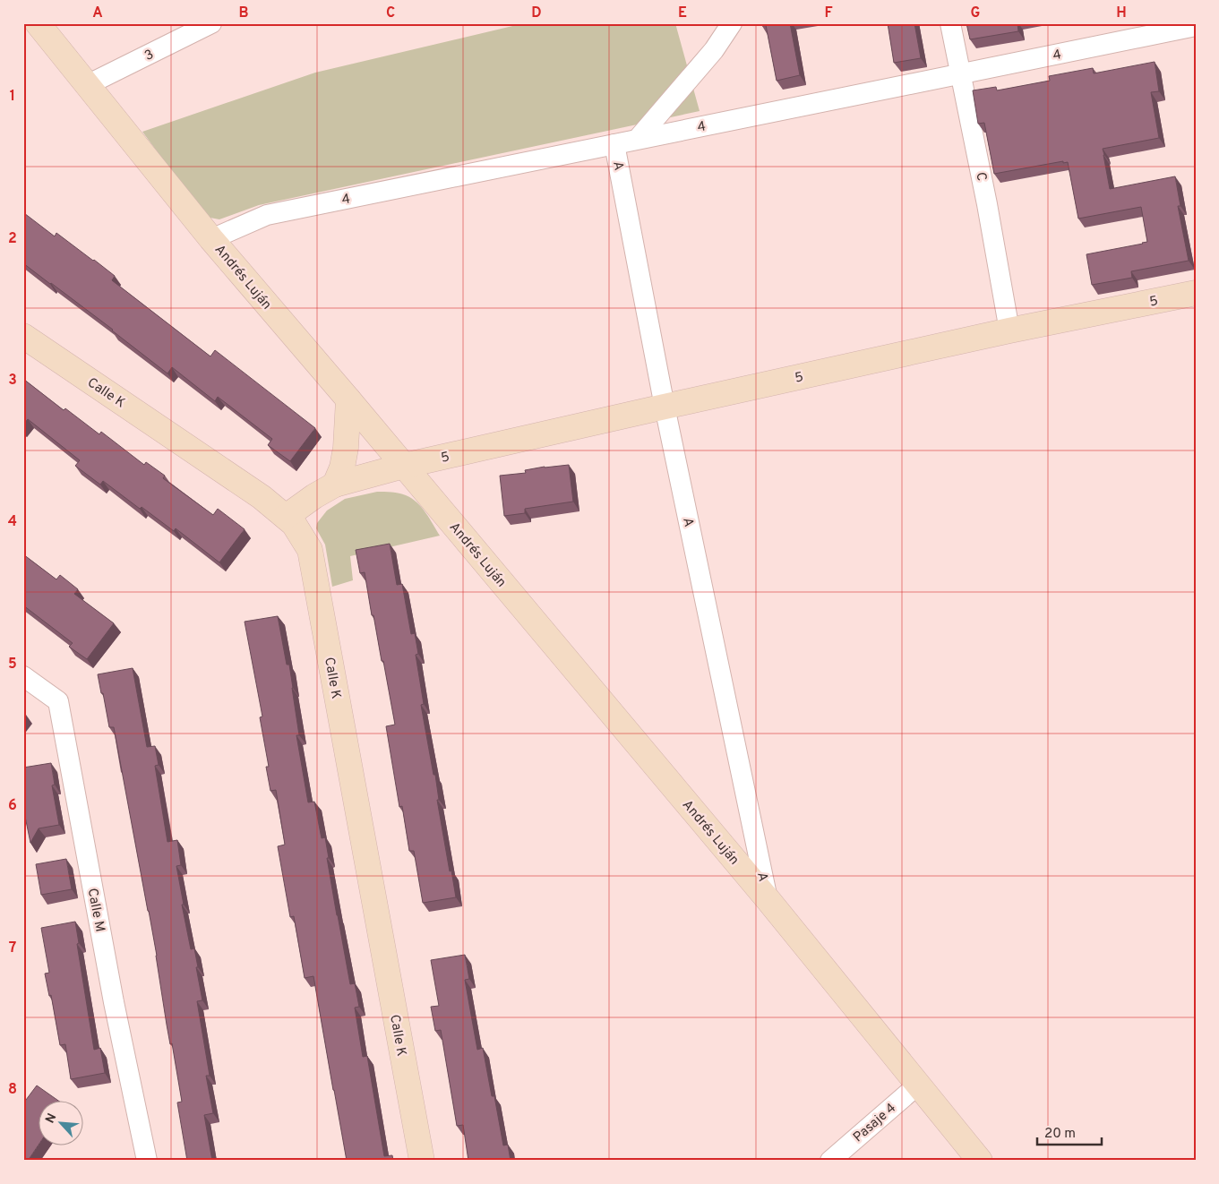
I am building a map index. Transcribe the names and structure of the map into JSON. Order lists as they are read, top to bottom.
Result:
{
  "streets": {
    "street": [
      "3",
      "4",
      "A",
      "C",
      "Andrés Luján",
      "5",
      "Calle K",
      "Calle M",
      "Pasaje 4"
    ]
  },
  "crossings": [
    ["3", "Andrés Luján"],
    ["4", "A"],
    ["4", "C"],
    ["4", "Andrés Luján"],
    ["A", "Andrés Luján"],
    ["A", "5"],
    ["C", "5"],
    ["Andrés Luján", "5"],
    ["Andrés Luján", "Pasaje 4"],
    ["5", "Calle K"]
  ],
  "scale_bar": "20 m",
  "north": "top left",
  "grid": {
    "columns": [
      "A",
      "B",
      "C",
      "D",
      "E",
      "F",
      "G",
      "H"
    ],
    "rows": [
      "1",
      "2",
      "3",
      "4",
      "5",
      "6",
      "7",
      "8"
    ]
  }
}
